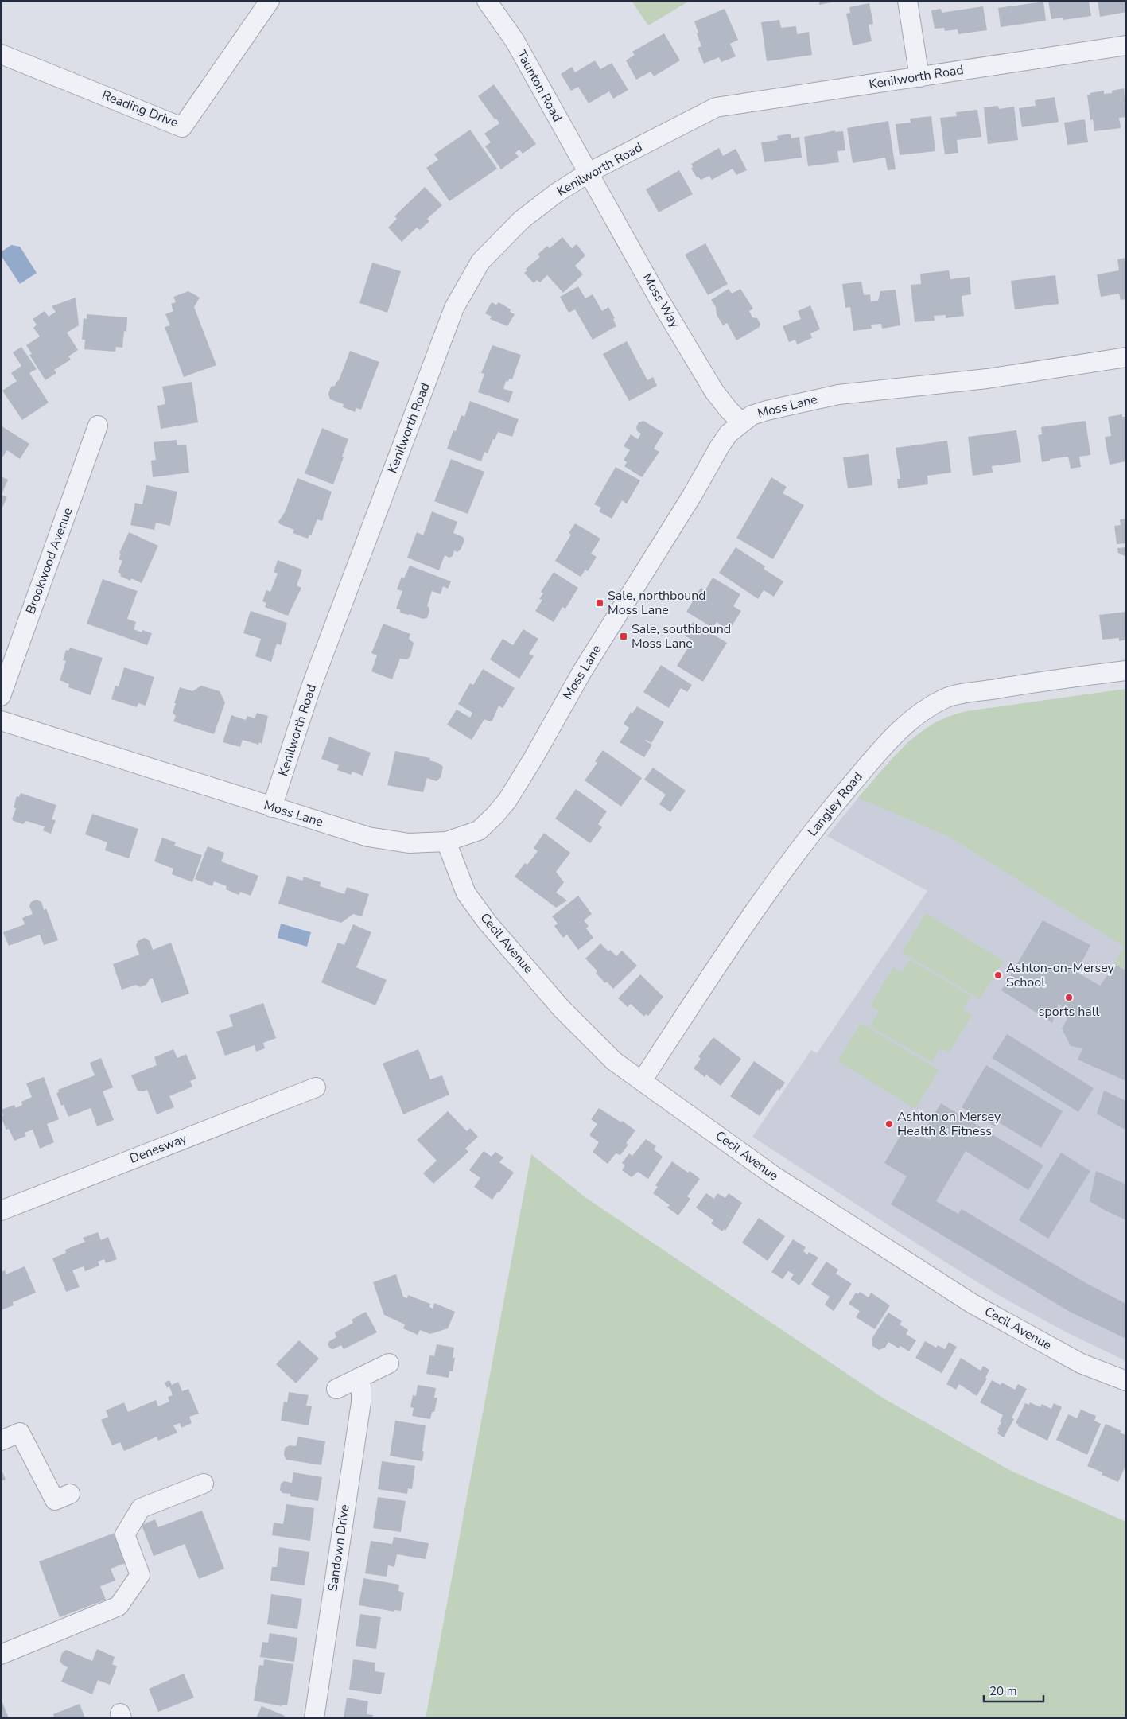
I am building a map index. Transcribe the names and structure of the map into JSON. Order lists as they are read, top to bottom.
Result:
{
  "streets": {
    "street": [
      "Kenilworth Road",
      "Taunton Road",
      "Reading Drive",
      "Moss Way",
      "Moss Lane",
      "Brookwood Avenue",
      "Langley Road",
      "Cecil Avenue",
      "Denesway",
      "Sandown Drive"
    ]
  },
  "crossings": [
    ["Kenilworth Road", "Taunton Road"],
    ["Kenilworth Road", "Moss Way"],
    ["Kenilworth Road", "Moss Lane"],
    ["Taunton Road", "Moss Way"],
    ["Moss Way", "Moss Lane"],
    ["Moss Lane", "Cecil Avenue"],
    ["Langley Road", "Cecil Avenue"]
  ],
  "places": {
    "transit": ["Sale, northbound Moss Lane", "Sale, southbound Moss Lane"],
    "other": ["Ashton-on-Mersey School", "sports hall", "Ashton on Mersey Health & Fitness"]
  },
  "scale_bar": "20 m"
}
